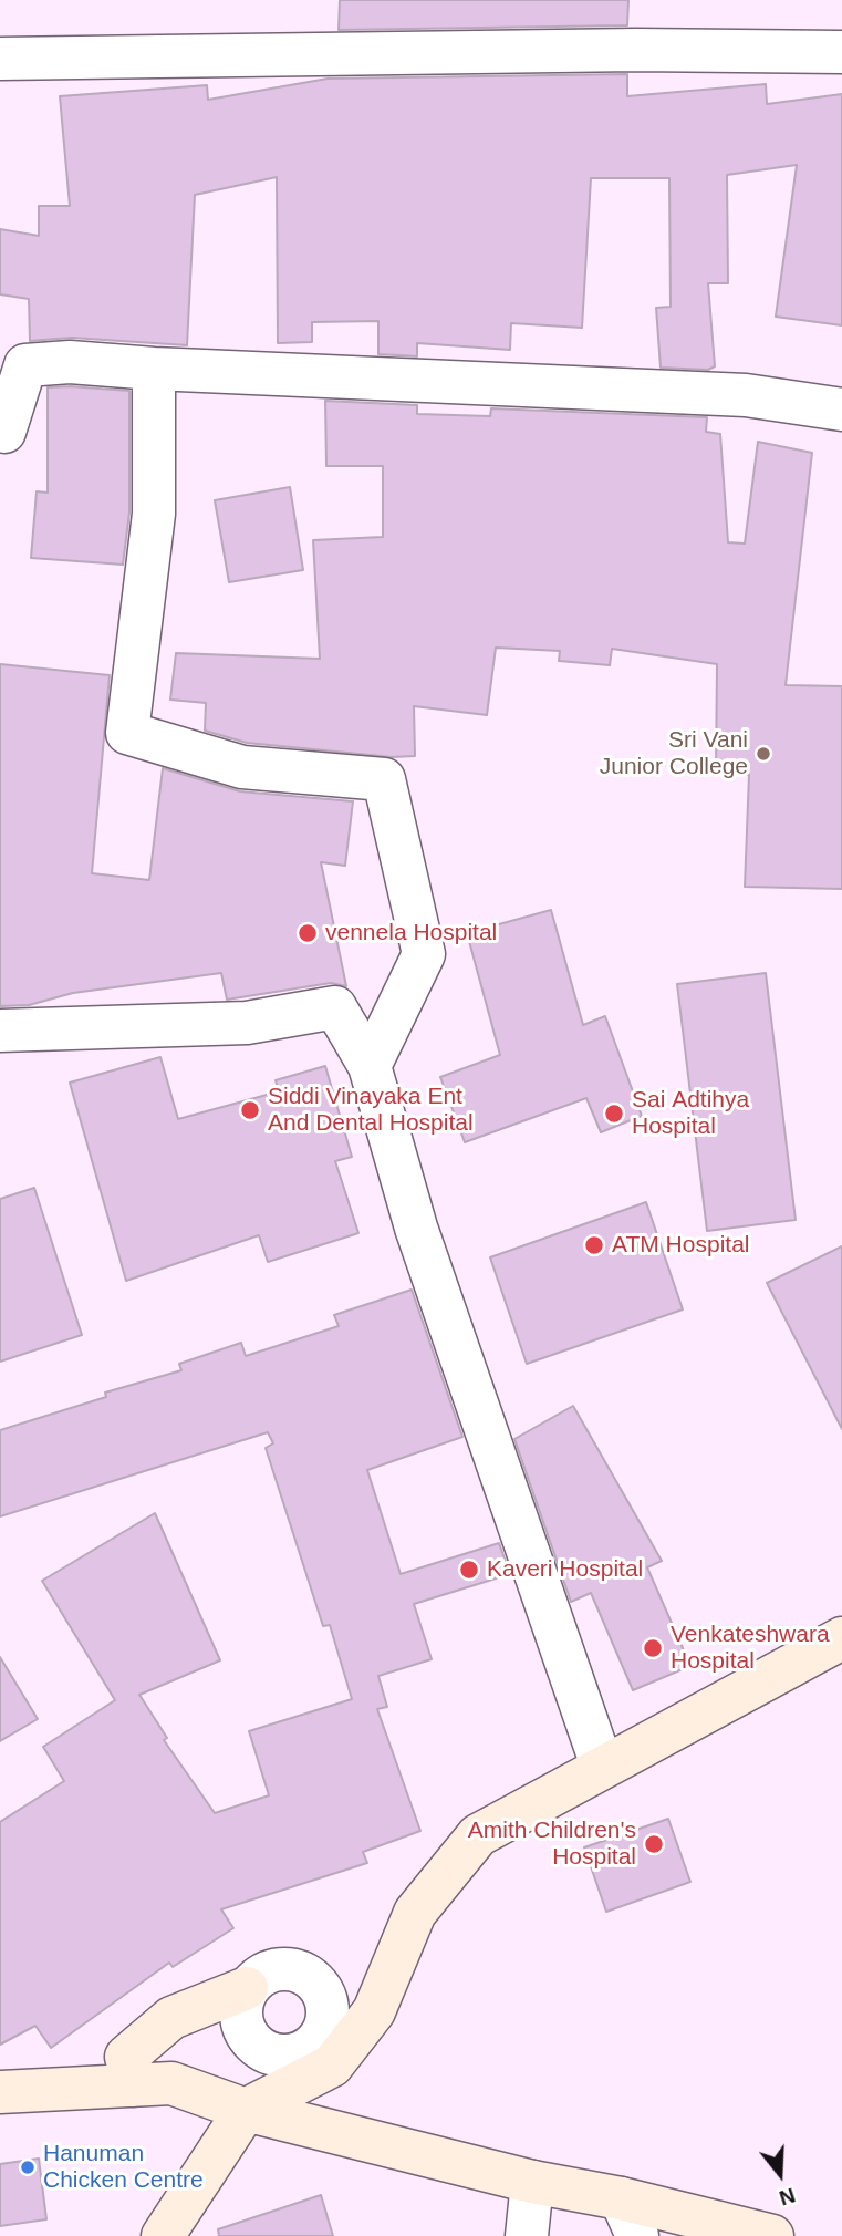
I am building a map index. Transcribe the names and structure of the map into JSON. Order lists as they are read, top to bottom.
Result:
{
  "places": [
    "Sri Vani Junior College",
    "vennela Hospital",
    "Siddi Vinayaka Ent And Dental Hospital",
    "Sai Adtihya Hospital",
    "ATM Hospital",
    "Kaveri Hospital",
    "Venkateshwara Hospital",
    "Amith Children's Hospital",
    "Hanuman Chicken Centre"
  ],
  "north": "bottom"
}
